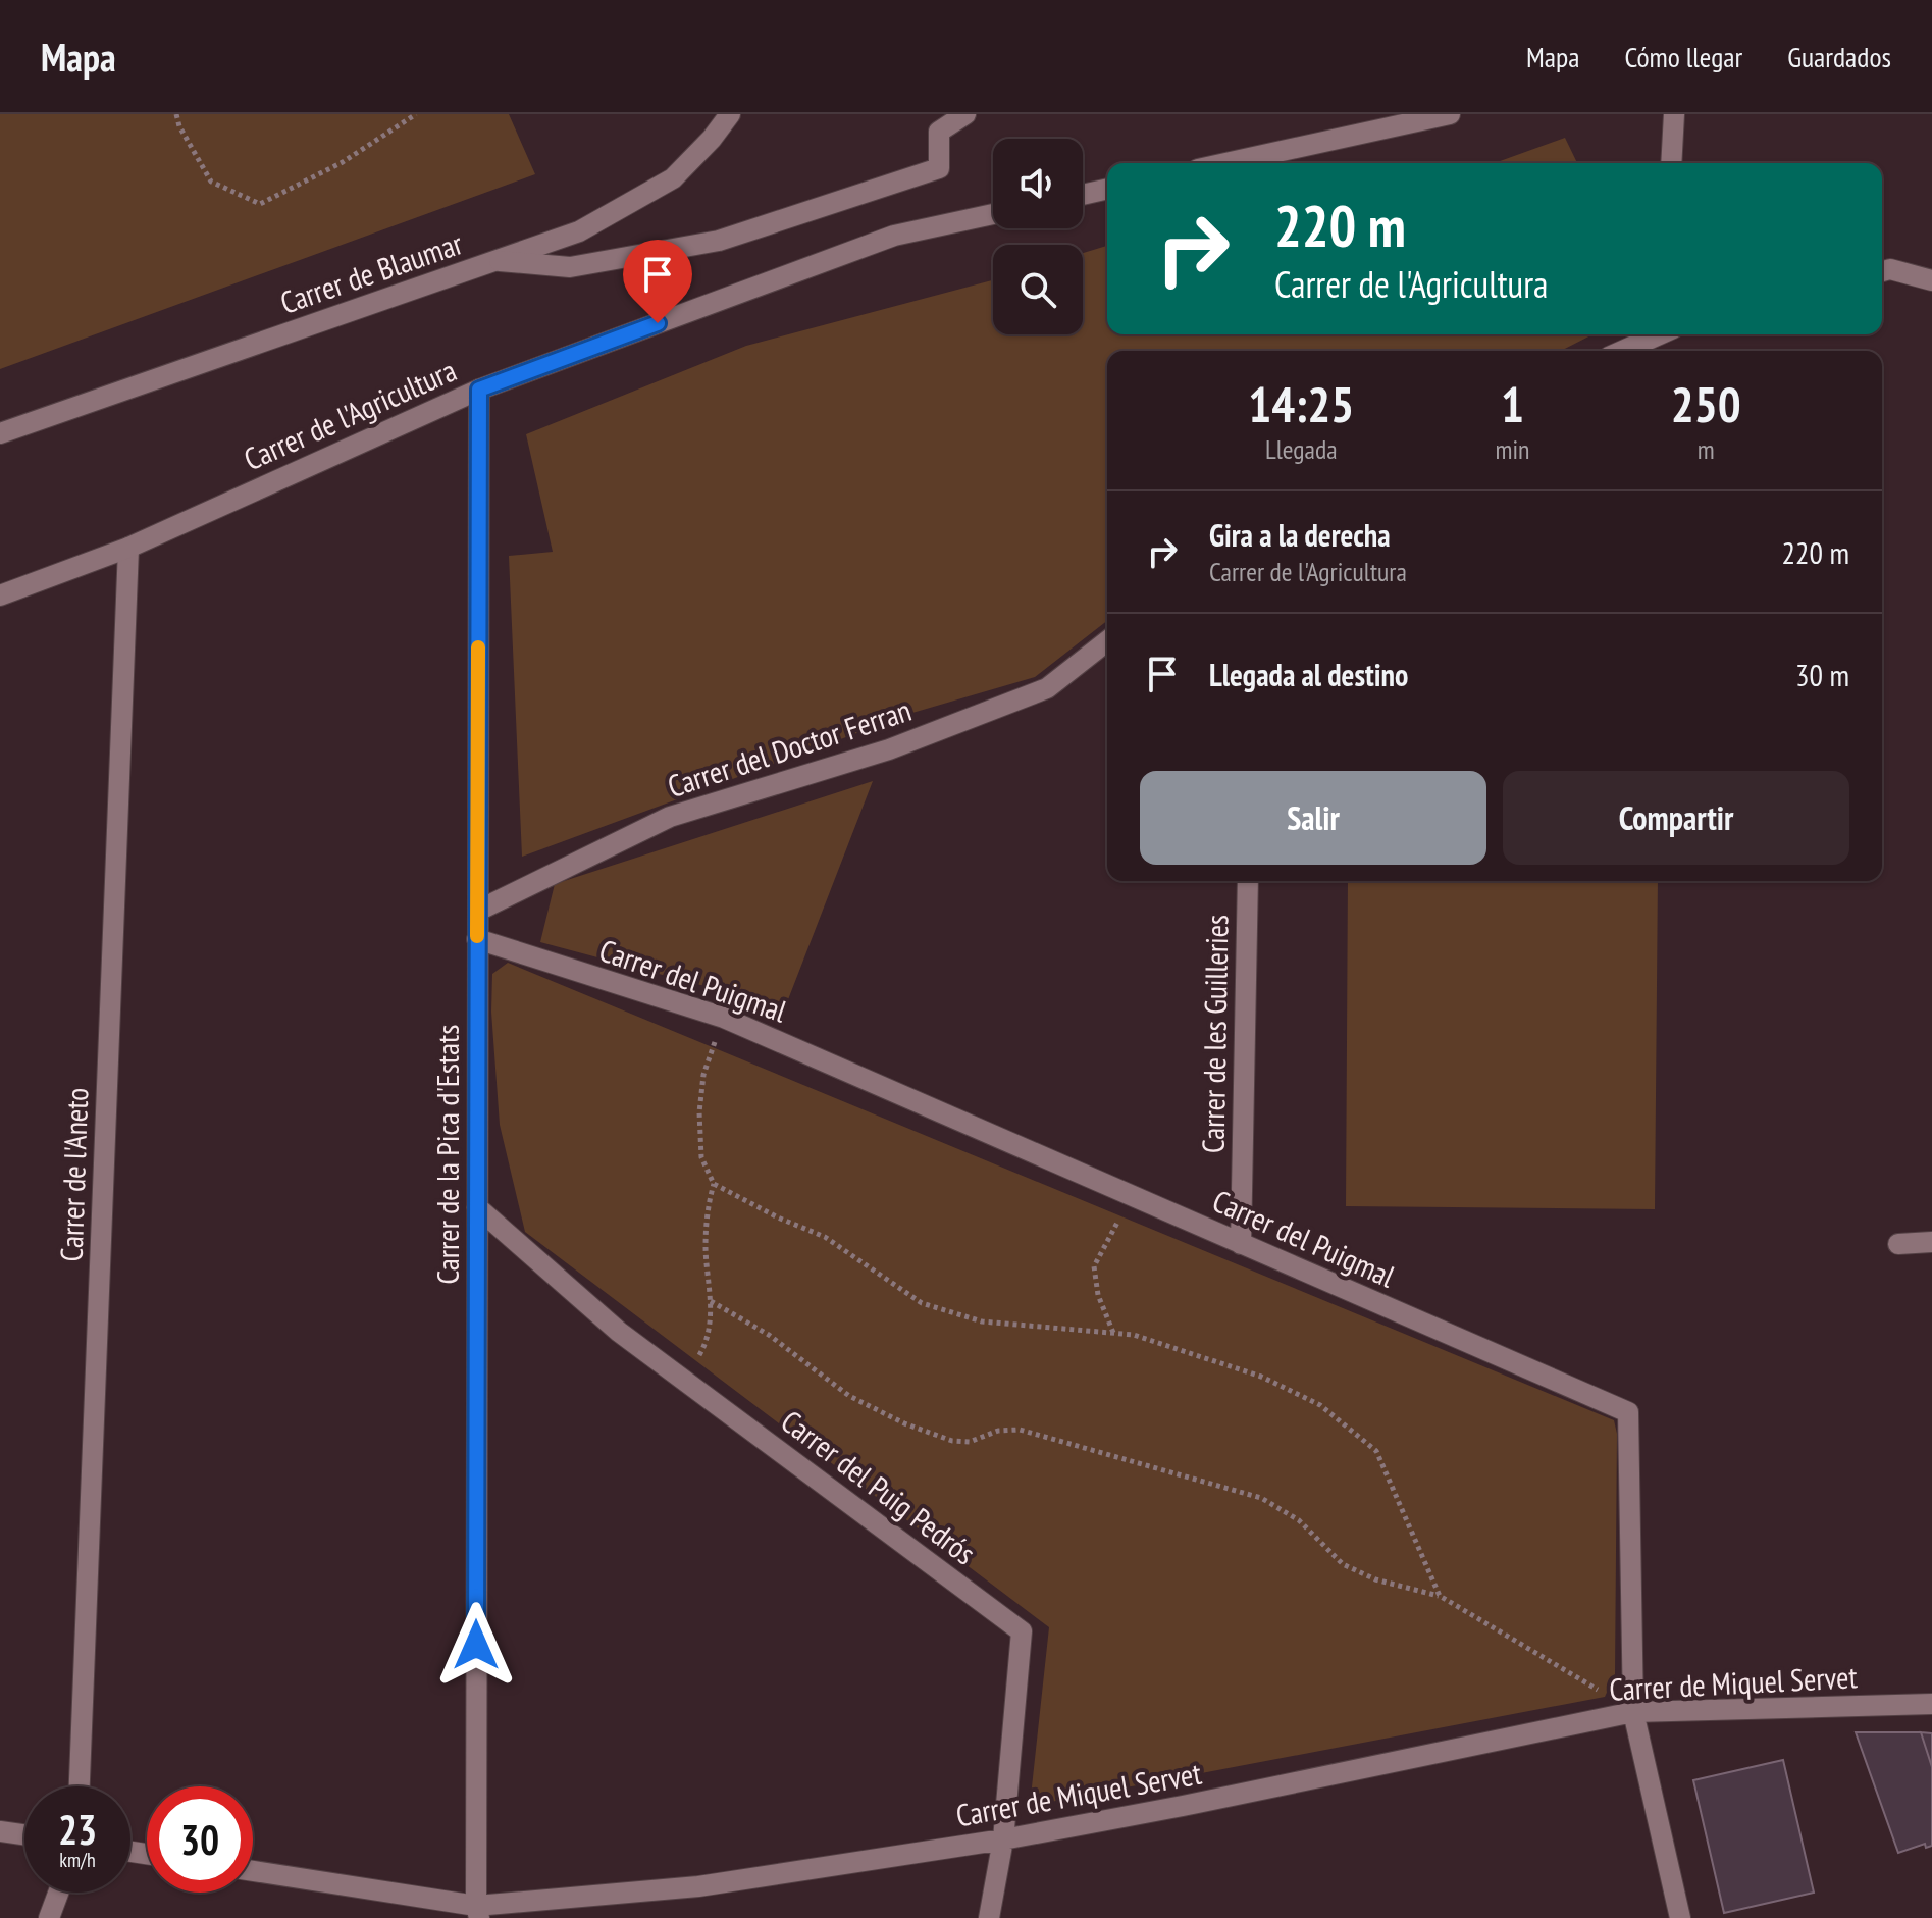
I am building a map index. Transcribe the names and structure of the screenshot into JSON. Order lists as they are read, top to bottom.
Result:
{
  "streets": {
    "street": [
      "Carrer de Blaumar",
      "Carrer de l'Agricultura",
      "Carrer del Doctor Ferran",
      "Carrer del Puigmal",
      "Carrer de les Guilleries",
      "Carrer de la Pica d'Estats",
      "Carrer de l'Aneto",
      "Carrer del Puig Pedrós",
      "Carrer de Miquel Servet"
    ]
  },
  "crossings": [
    ["Carrer de l'Agricultura", "Carrer de la Pica d'Estats"],
    ["Carrer de l'Agricultura", "Carrer de l'Aneto"],
    ["Carrer del Doctor Ferran", "Carrer de la Pica d'Estats"],
    ["Carrer del Puigmal", "Carrer de les Guilleries"],
    ["Carrer del Puigmal", "Carrer de la Pica d'Estats"],
    ["Carrer del Puigmal", "Carrer de Miquel Servet"],
    ["Carrer de la Pica d'Estats", "Carrer del Puig Pedrós"],
    ["Carrer de la Pica d'Estats", "Carrer de Miquel Servet"],
    ["Carrer del Puig Pedrós", "Carrer de Miquel Servet"]
  ],
  "page": {
    "header": "Mapa",
    "nav": ["Mapa", "Cómo llegar", "Guardados"],
    "turn": ["220 m", "Carrer de l'Agricultura"],
    "eta": [
      "14:25",
      "Llegada",
      "1",
      "min",
      "250",
      "m"
    ],
    "list": [
      {
        "name": "Gira a la derecha",
        "note": "Carrer de l'Agricultura",
        "value": "220 m"
      },
      {
        "name": "Llegada al destino",
        "value": "30 m"
      }
    ],
    "buttons": ["Salir", "Compartir"],
    "speed": "23 km/h",
    "limit": "30"
  }
}
